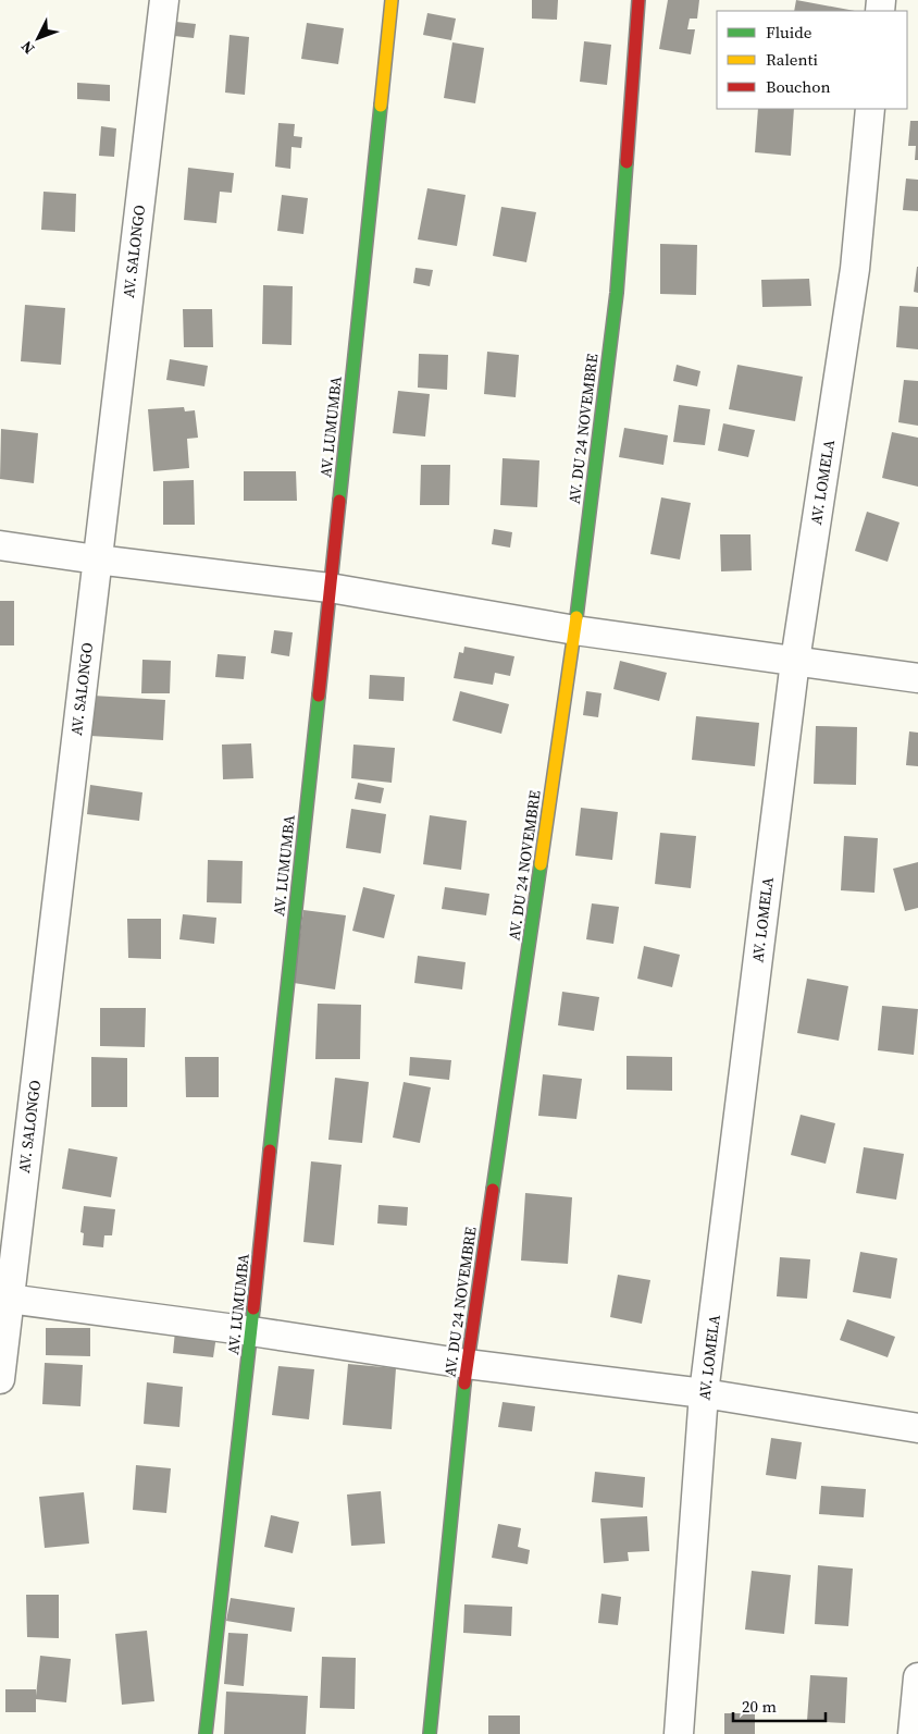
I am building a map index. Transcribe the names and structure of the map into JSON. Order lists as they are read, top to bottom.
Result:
{
  "streets": {
    "street": [
      "AV. SALONGO",
      "AV. LUMUMBA",
      "AV. DU 24 NOVEMBRE",
      "AV. LOMELA"
    ]
  },
  "legend": ["Fluide", "Ralenti", "Bouchon"],
  "scale_bar": "20 m",
  "north": "bottom left"
}
